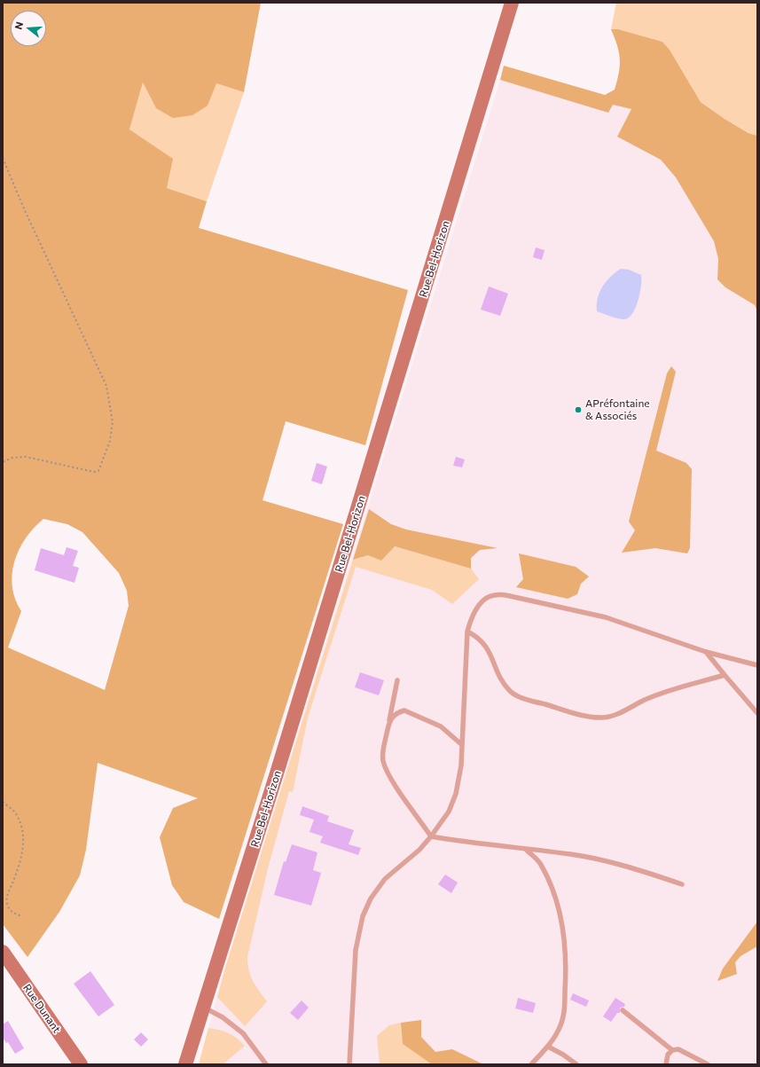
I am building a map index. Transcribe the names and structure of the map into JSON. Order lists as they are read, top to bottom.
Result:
{
  "streets": {
    "street": ["Rue Bel-Horizon", "Rue Dunant"]
  },
  "places": ["APréfontaine & Associés"],
  "north": "left"
}
